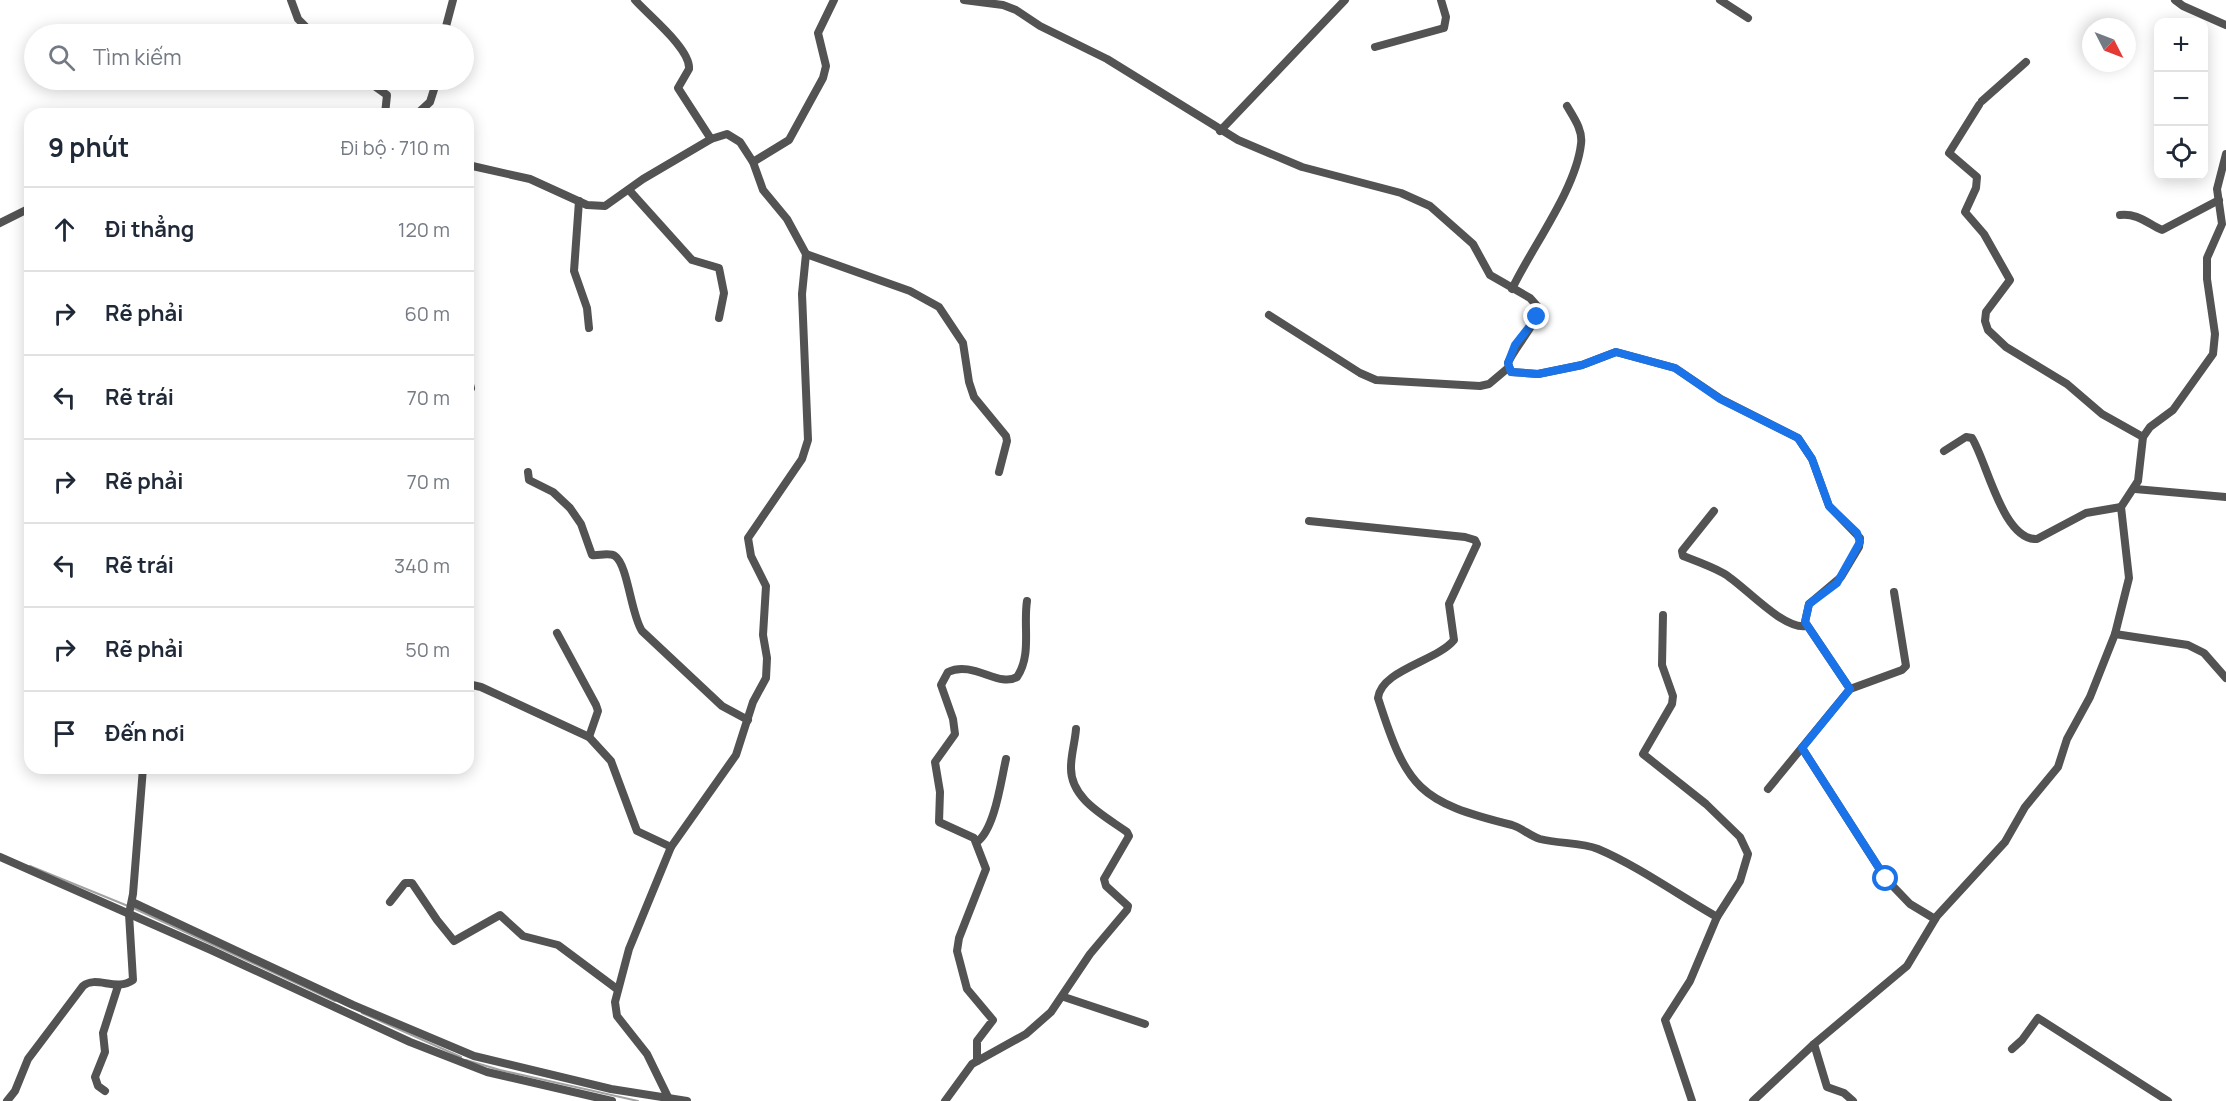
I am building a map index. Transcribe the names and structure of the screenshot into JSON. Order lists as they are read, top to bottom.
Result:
{
  "north": "bottom right",
  "page": {
    "map_buttons": ["+", "−"],
    "search": "Tìm kiếm",
    "heading": ["9 phút", "Đi bộ · 710 m"],
    "list": [
      ["Đi thẳng", "120 m"],
      ["Rẽ phải", "60 m"],
      ["Rẽ trái", "70 m"],
      ["Rẽ phải", "70 m"],
      ["Rẽ trái", "340 m"],
      ["Rẽ phải", "50 m"],
      "Đến nơi"
    ]
  }
}
